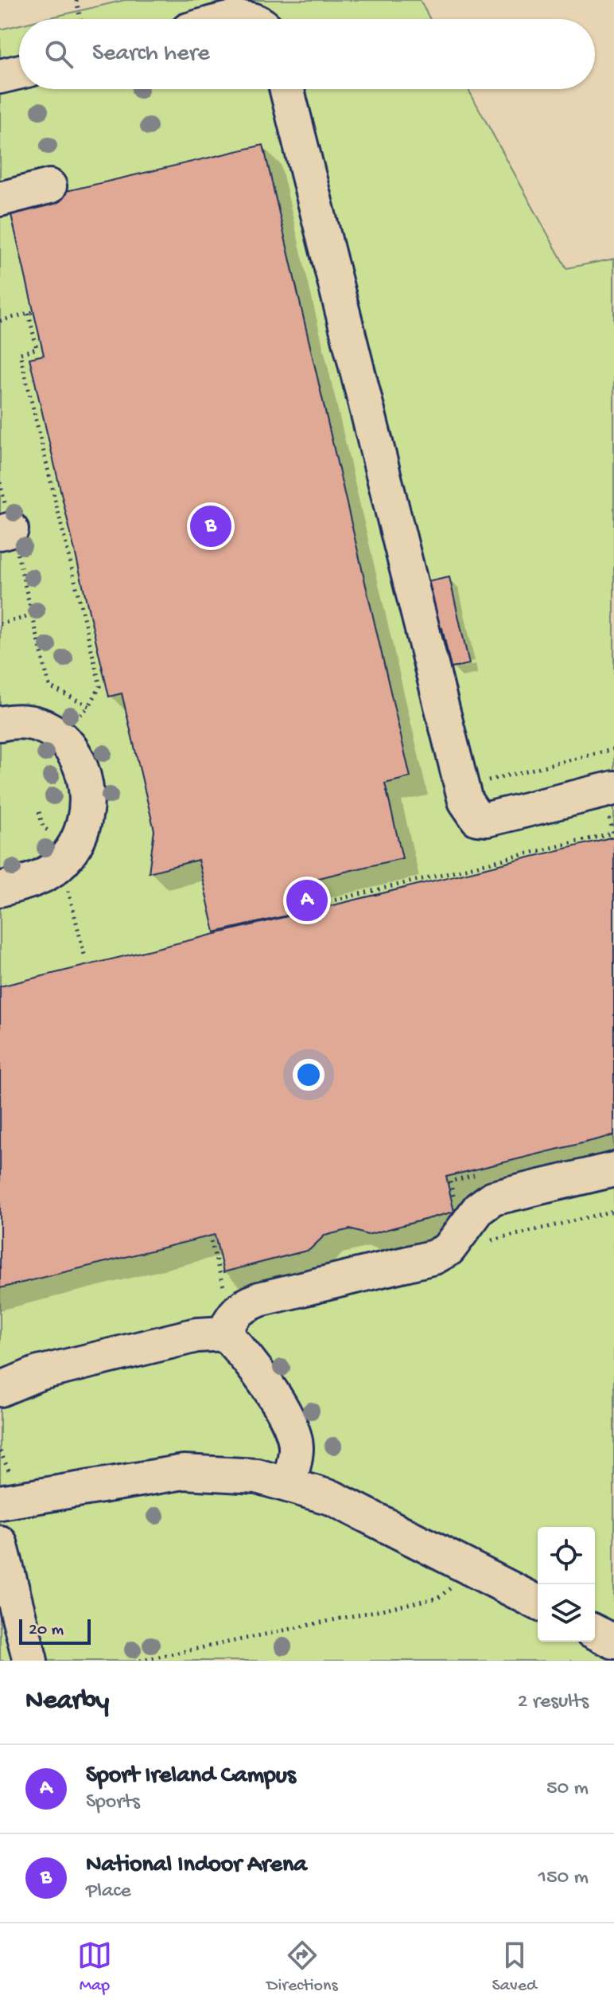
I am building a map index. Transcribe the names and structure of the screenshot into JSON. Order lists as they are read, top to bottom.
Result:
{
  "scale_bar": "20 m",
  "page": {
    "search": "Search here",
    "pins": ["B", "A"],
    "scale": "20 m",
    "heading": ["Nearby", "2 results"],
    "list": [
      {
        "mark": "A",
        "name": "Sport Ireland Campus",
        "note": "Sports",
        "value": "50 m"
      },
      {
        "mark": "B",
        "name": "National Indoor Arena",
        "note": "Place",
        "value": "150 m"
      }
    ],
    "nav": ["Map", "Directions", "Saved"]
  }
}
